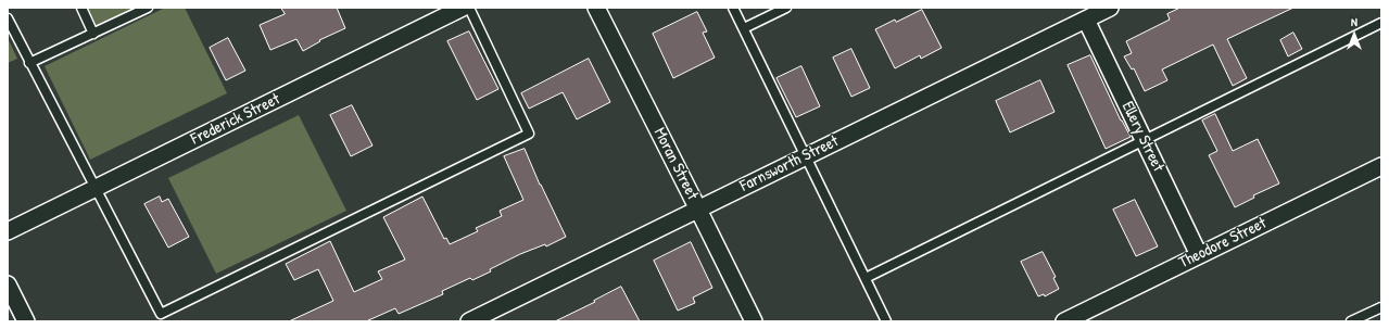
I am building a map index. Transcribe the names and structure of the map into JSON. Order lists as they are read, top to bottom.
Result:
{
  "streets": {
    "street": [
      "Frederick Street",
      "Ellery Street",
      "Moran Street",
      "Farnsworth Street",
      "Theodore Street"
    ]
  },
  "crossings": [
    ["Ellery Street", "Farnsworth Street"],
    ["Ellery Street", "Theodore Street"],
    ["Moran Street", "Farnsworth Street"]
  ],
  "north": "top"
}
